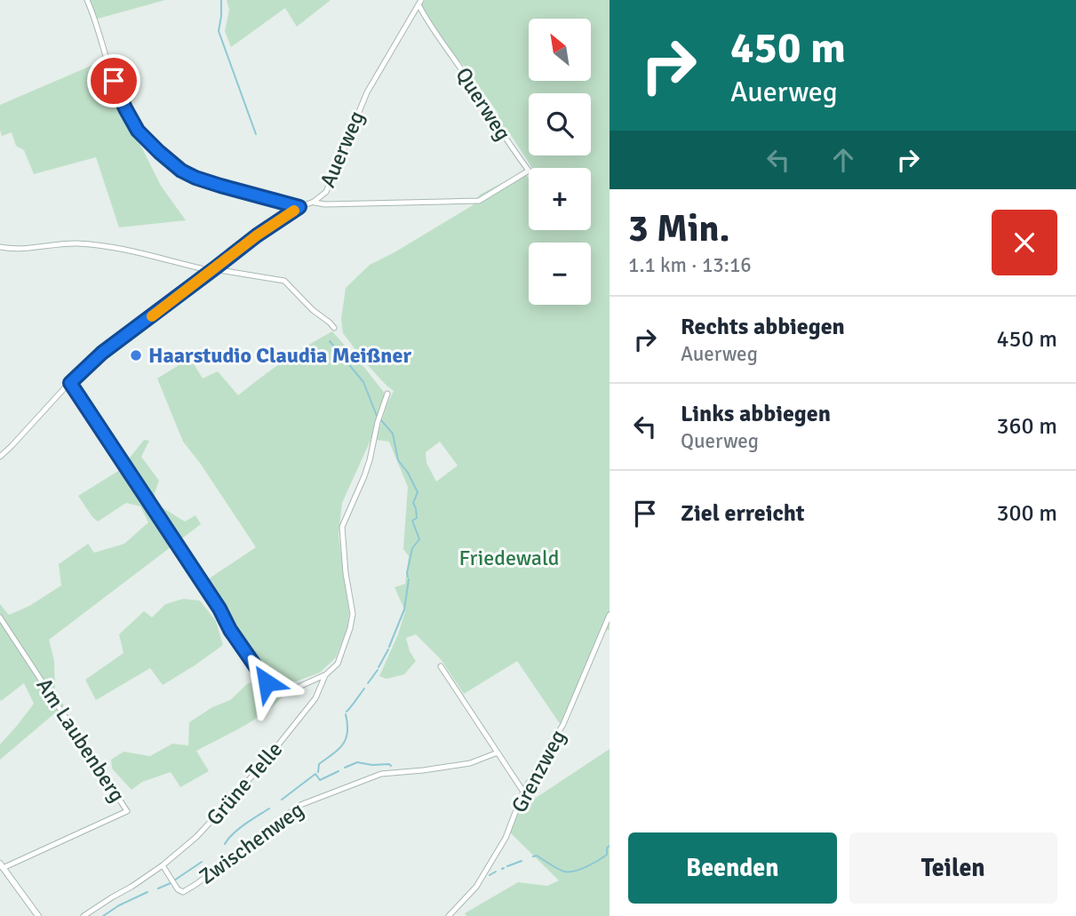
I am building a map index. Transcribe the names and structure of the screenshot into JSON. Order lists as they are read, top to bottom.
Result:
{
  "streets": {
    "street": [
      "Querweg",
      "Auerweg",
      "Am Laubenberg",
      "Grenzweg",
      "Grüne Telle",
      "Zwischenweg"
    ]
  },
  "crossings": [
    ["Querweg", "Auerweg"],
    ["Grüne Telle", "Zwischenweg"]
  ],
  "parks": ["Friedewald"],
  "places": ["Haarstudio Claudia Meißner"],
  "north": "top left",
  "page": {
    "turn": ["450 m", "Auerweg"],
    "map_buttons": ["+", "−"],
    "heading": ["3 Min.", "1.1 km · 13:16"],
    "list": [
      {
        "name": "Rechts abbiegen",
        "note": "Auerweg",
        "value": "450 m"
      },
      {
        "name": "Links abbiegen",
        "note": "Querweg",
        "value": "360 m"
      },
      {
        "name": "Ziel erreicht",
        "value": "300 m"
      }
    ],
    "buttons": ["Beenden", "Teilen"]
  }
}
